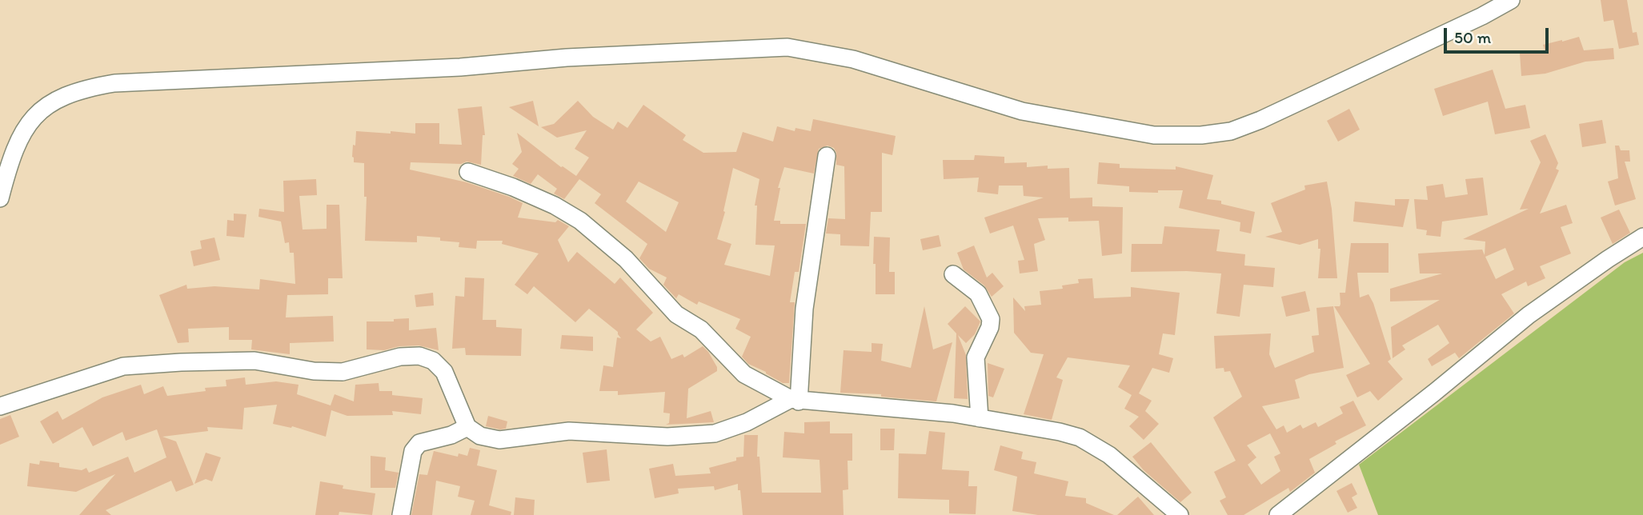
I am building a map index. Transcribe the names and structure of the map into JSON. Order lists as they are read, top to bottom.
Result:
{
  "scale_bar": "50 m"
}
